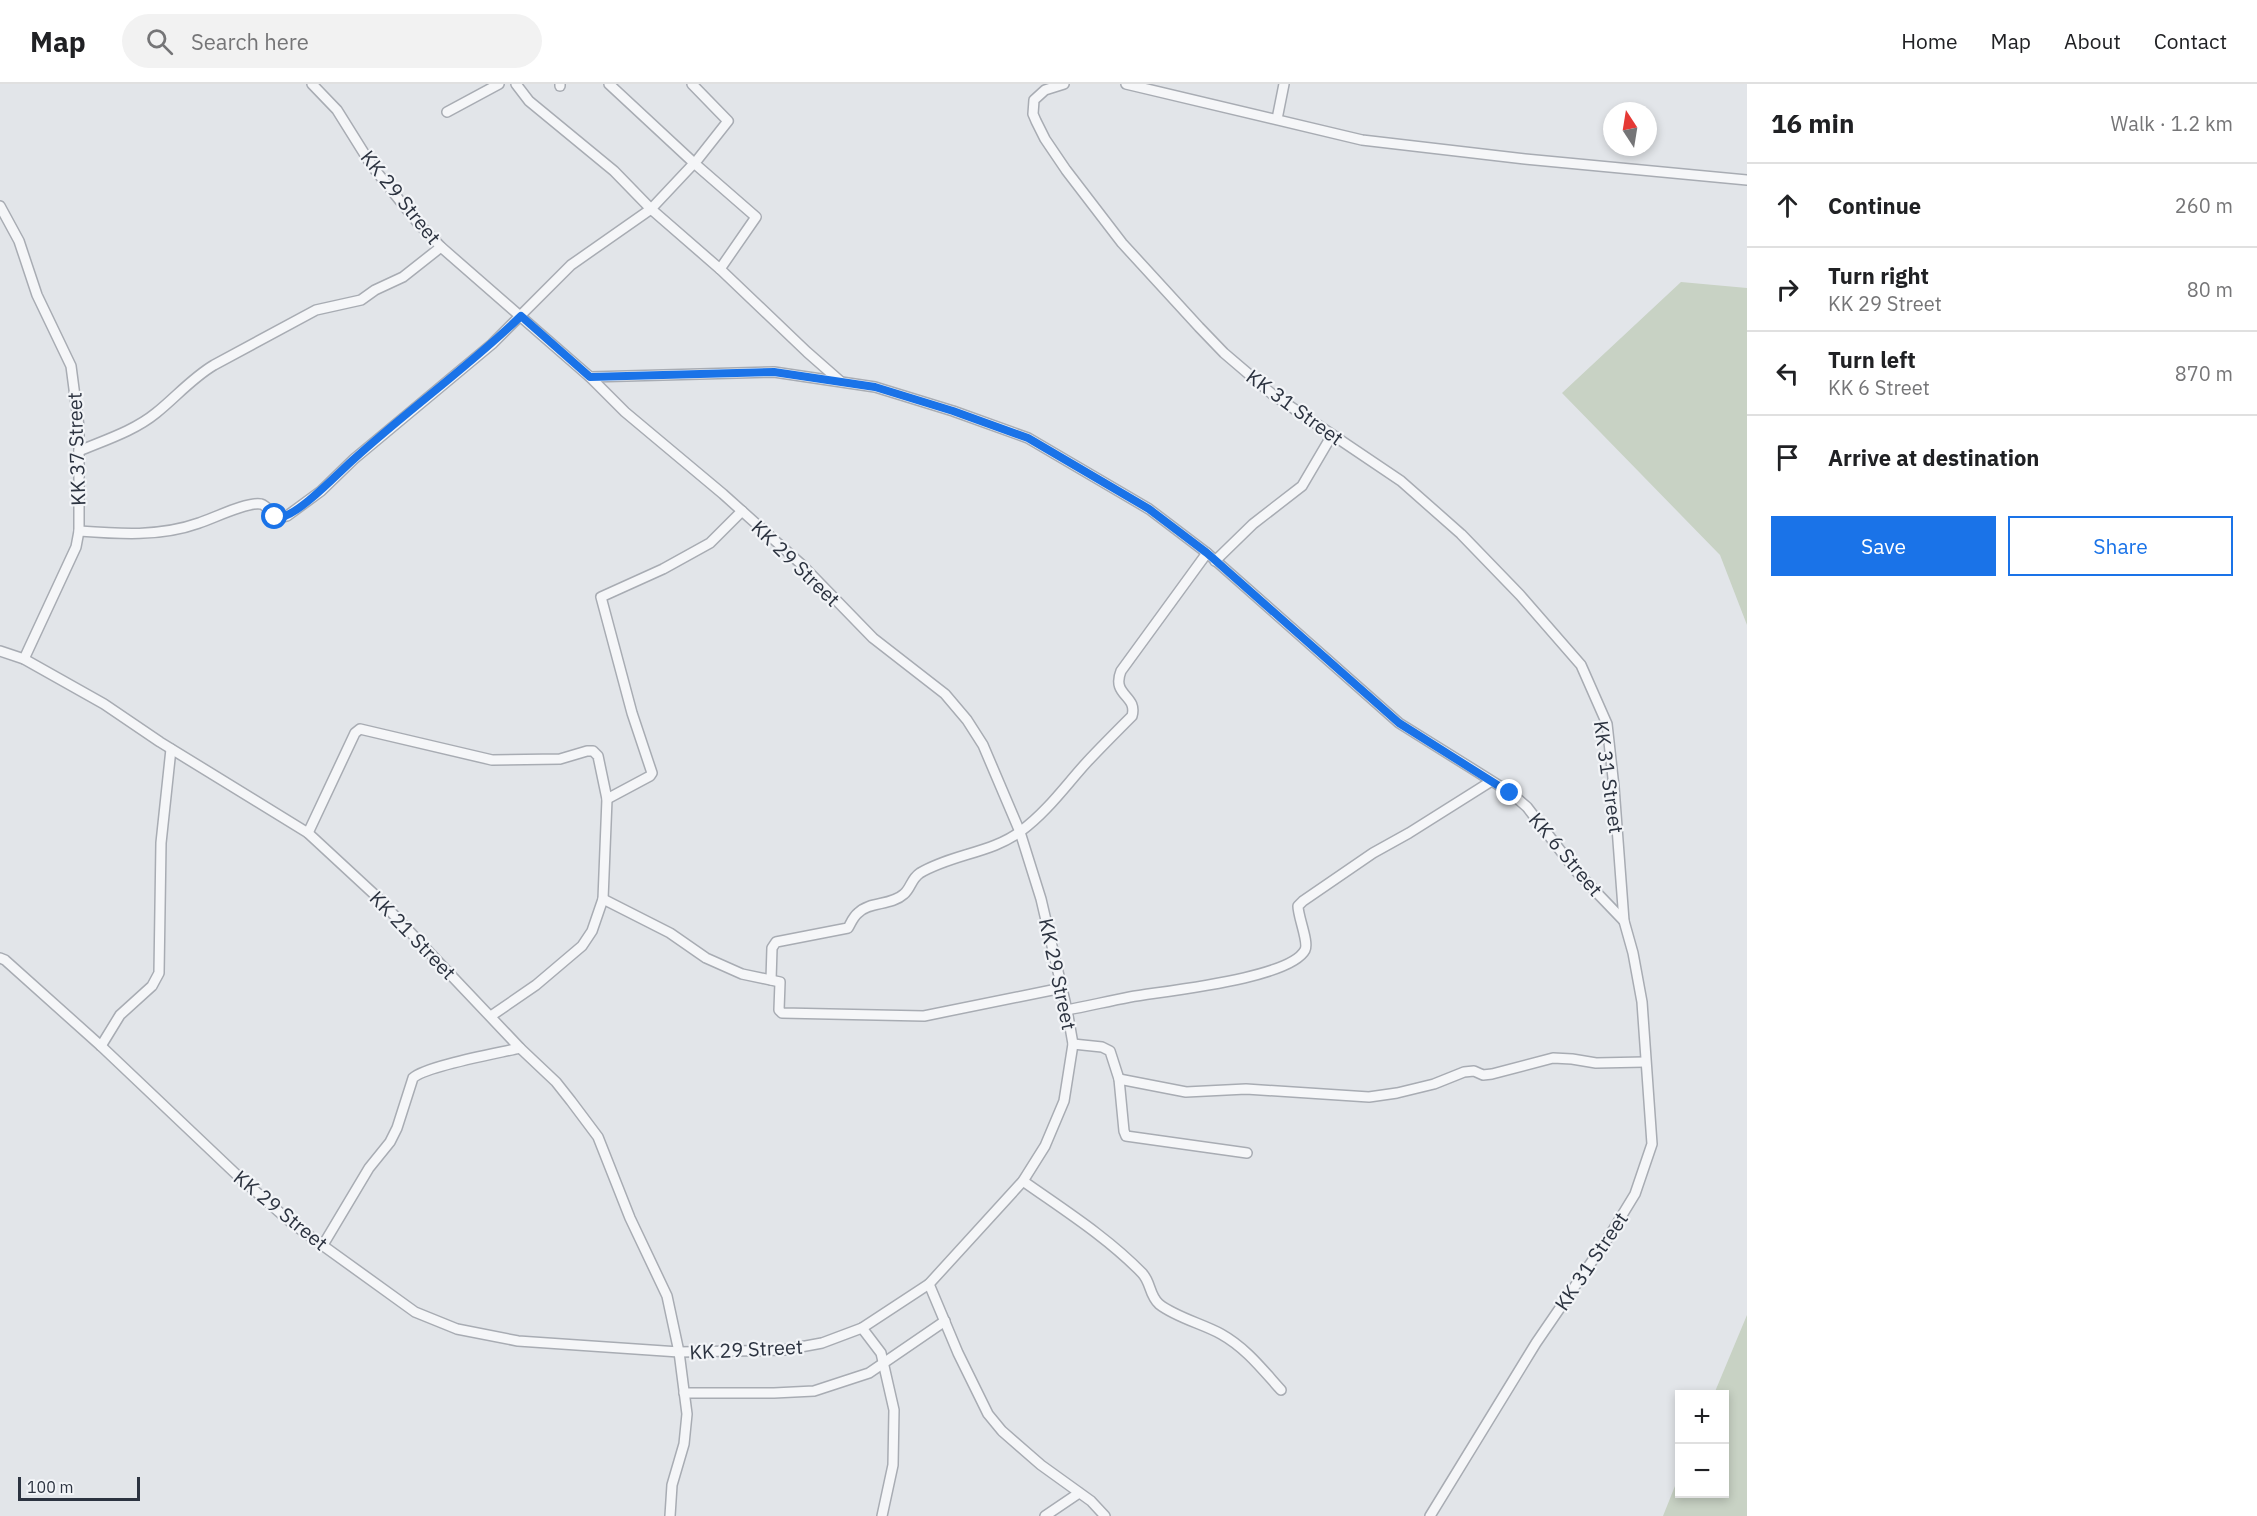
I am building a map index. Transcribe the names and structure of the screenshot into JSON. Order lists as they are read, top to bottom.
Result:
{
  "streets": {
    "street": [
      "KK 29 Street",
      "KK 31 Street",
      "KK 37 Street",
      "KK 6 Street",
      "KK 21 Street"
    ]
  },
  "crossings": [
    ["KK 29 Street", "KK 6 Street"],
    ["KK 29 Street", "KK 21 Street"],
    ["KK 31 Street", "KK 6 Street"],
    ["KK 37 Street", "KK 21 Street"]
  ],
  "scale_bar": "100 m",
  "north": "top",
  "page": {
    "header": "Map",
    "search": "Search here",
    "nav": [
      "Home",
      "Map",
      "About",
      "Contact"
    ],
    "heading": ["16 min", "Walk · 1.2 km"],
    "list": [
      ["Continue", "260 m"],
      ["Turn right", "KK 29 Street", "80 m"],
      ["Turn left", "KK 6 Street", "870 m"],
      "Arrive at destination"
    ],
    "buttons": ["Save", "Share"],
    "map_buttons": ["+", "−"],
    "scale": "100 m"
  }
}
